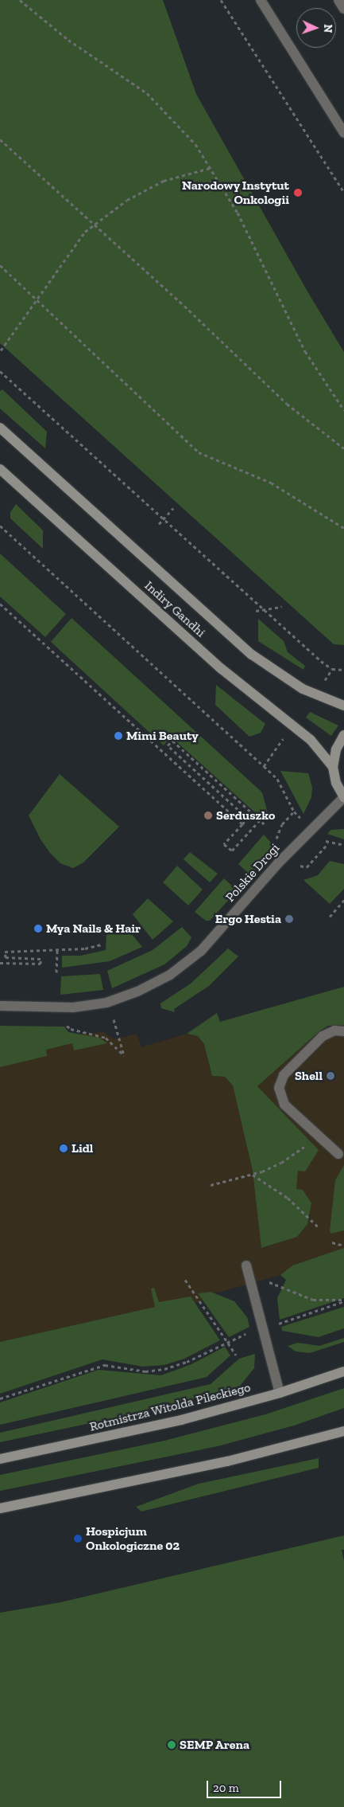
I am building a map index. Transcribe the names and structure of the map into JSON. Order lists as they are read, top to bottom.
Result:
{
  "streets": {
    "street": ["Indiry Gandhi", "Polskie Drogi", "Rotmistrza Witolda Pileckiego"]
  },
  "places": [
    "Narodowy Instytut Onkologii",
    "Mimi Beauty",
    "Serduszko",
    "Ergo Hestia",
    "Mya Nails & Hair",
    "Shell",
    "Lidl",
    "Hospicjum Onkologiczne 02",
    "SEMP Arena"
  ],
  "scale_bar": "20 m",
  "north": "right"
}
